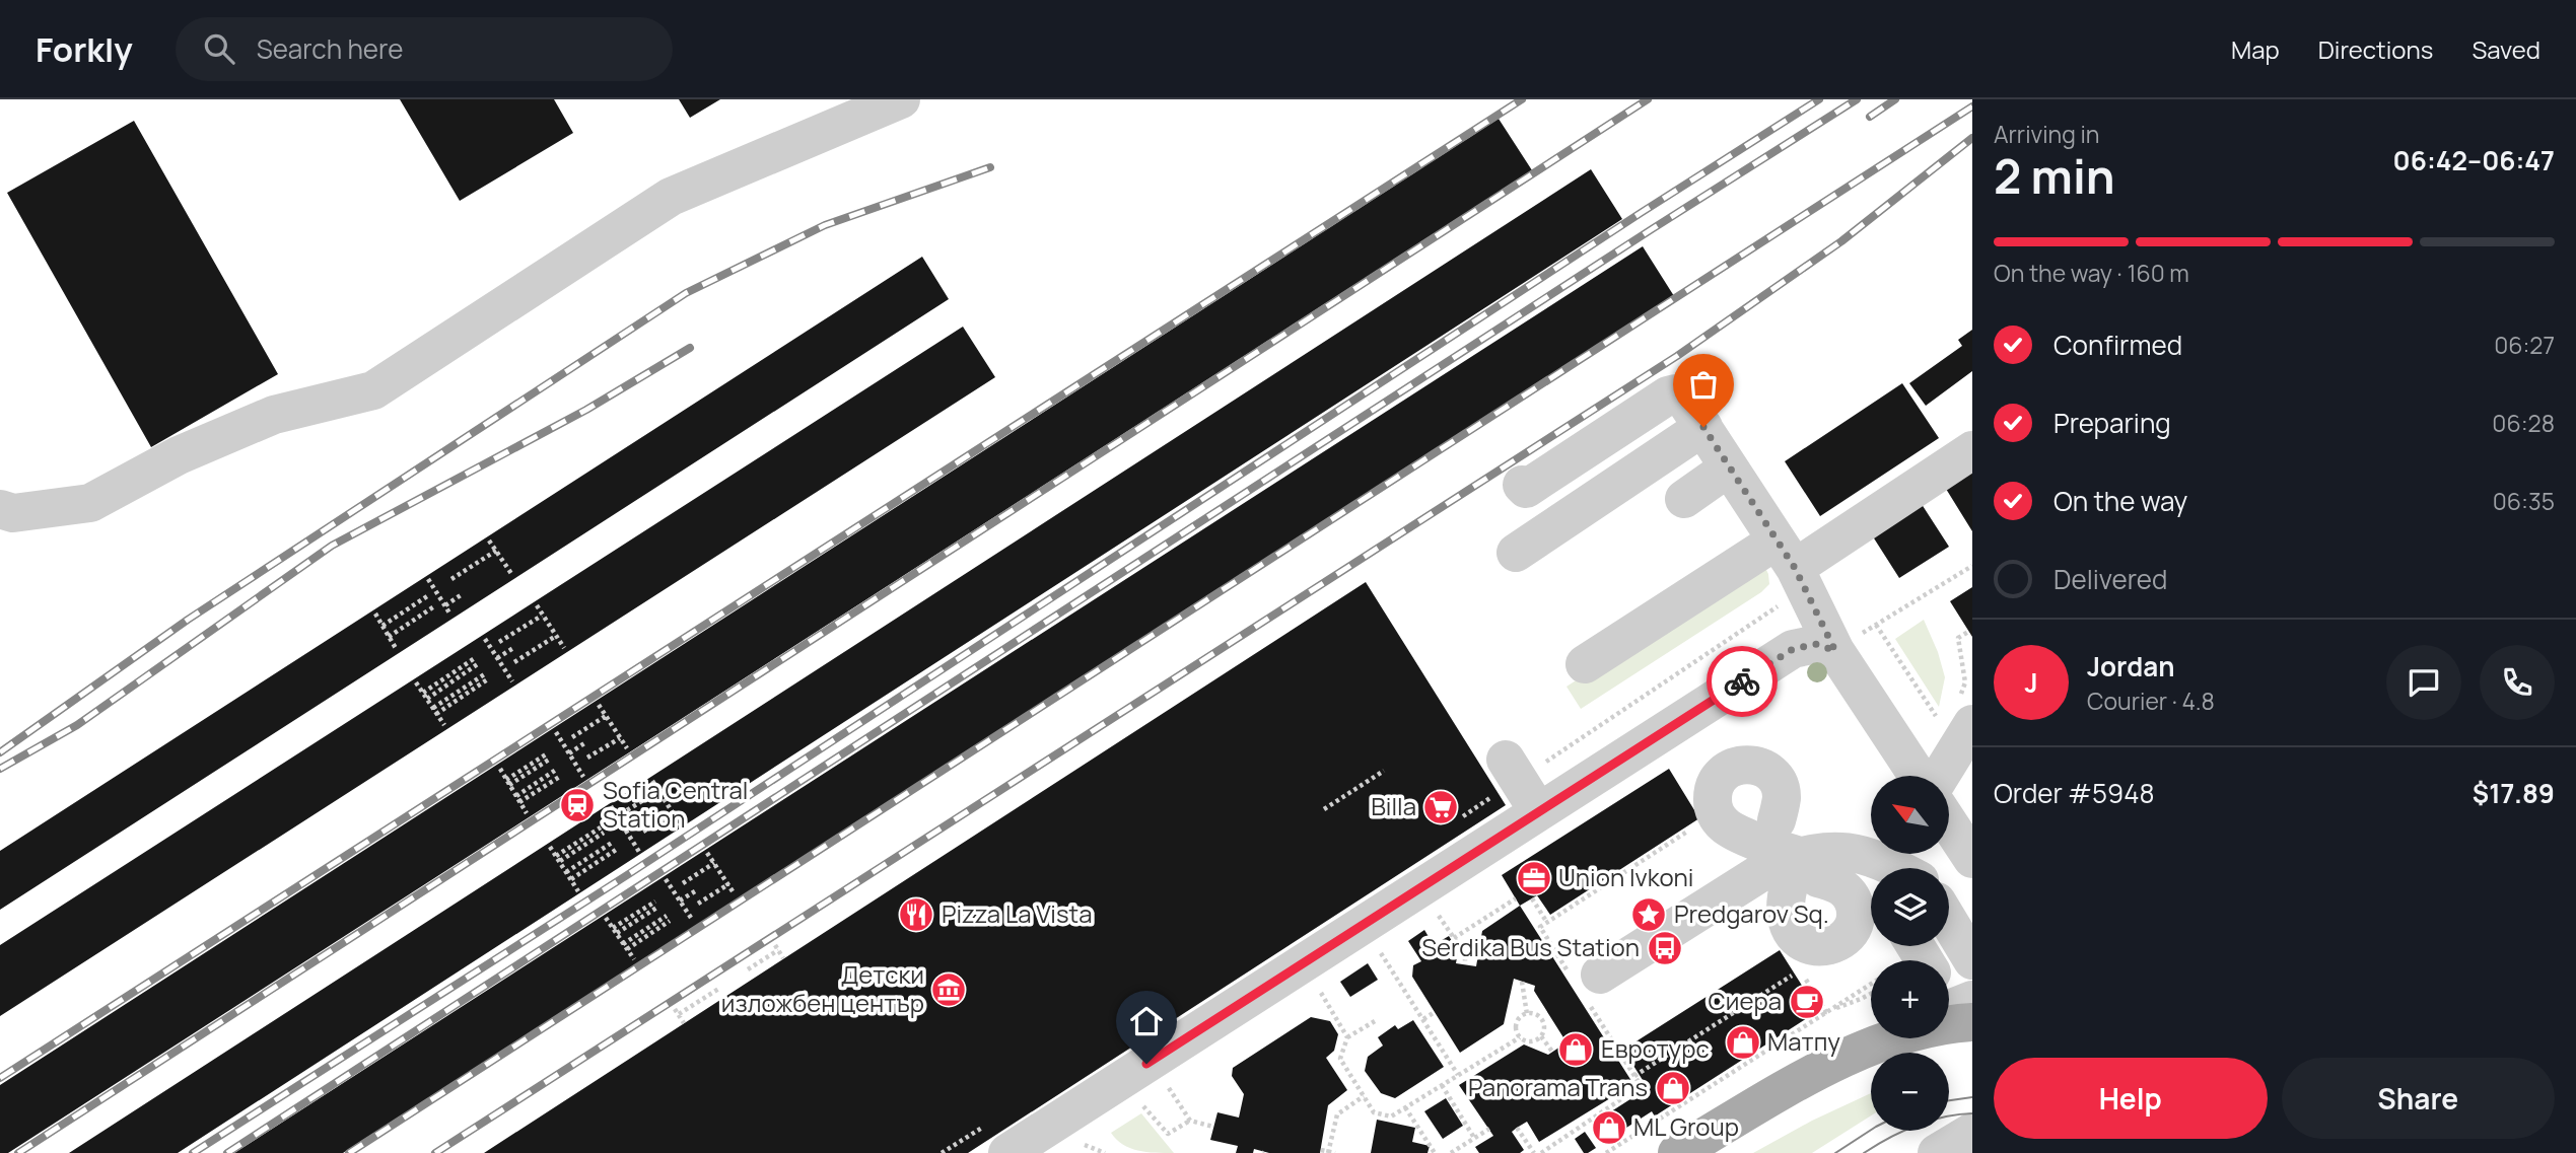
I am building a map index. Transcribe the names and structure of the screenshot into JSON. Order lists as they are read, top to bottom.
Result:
{
  "places": {
    "station": ["Sofia Central Station"],
    "supermarket": ["Billa"],
    "office": ["Union Ivkoni"],
    "restaurant": ["Pizza La Vista"],
    "place": ["Predgarov Sq."],
    "bus stop": ["Serdika Bus Station"],
    "museum": ["Детски изложбен център"],
    "cafe": ["Сиера"],
    "shop": [
      "Матпу",
      "Евротурс",
      "Panorama Trans",
      "ML Group"
    ]
  },
  "north": "top left",
  "page": {
    "header": "Forkly",
    "search": "Search here",
    "nav": ["Map", "Directions", "Saved"],
    "heading": ["2 min", "Arriving in", "06:42–06:47"],
    "panel": [
      "Jordan",
      "Courier · 4.8",
      "Order #5948",
      "$17.89"
    ],
    "bar": "On the way · 160 m",
    "list": [
      ["Confirmed", "06:27"],
      ["Preparing", "06:28"],
      ["On the way", "06:35"],
      "Delivered"
    ],
    "round": "J",
    "map_buttons": ["+", "−"],
    "buttons": ["Help", "Share"]
  }
}
